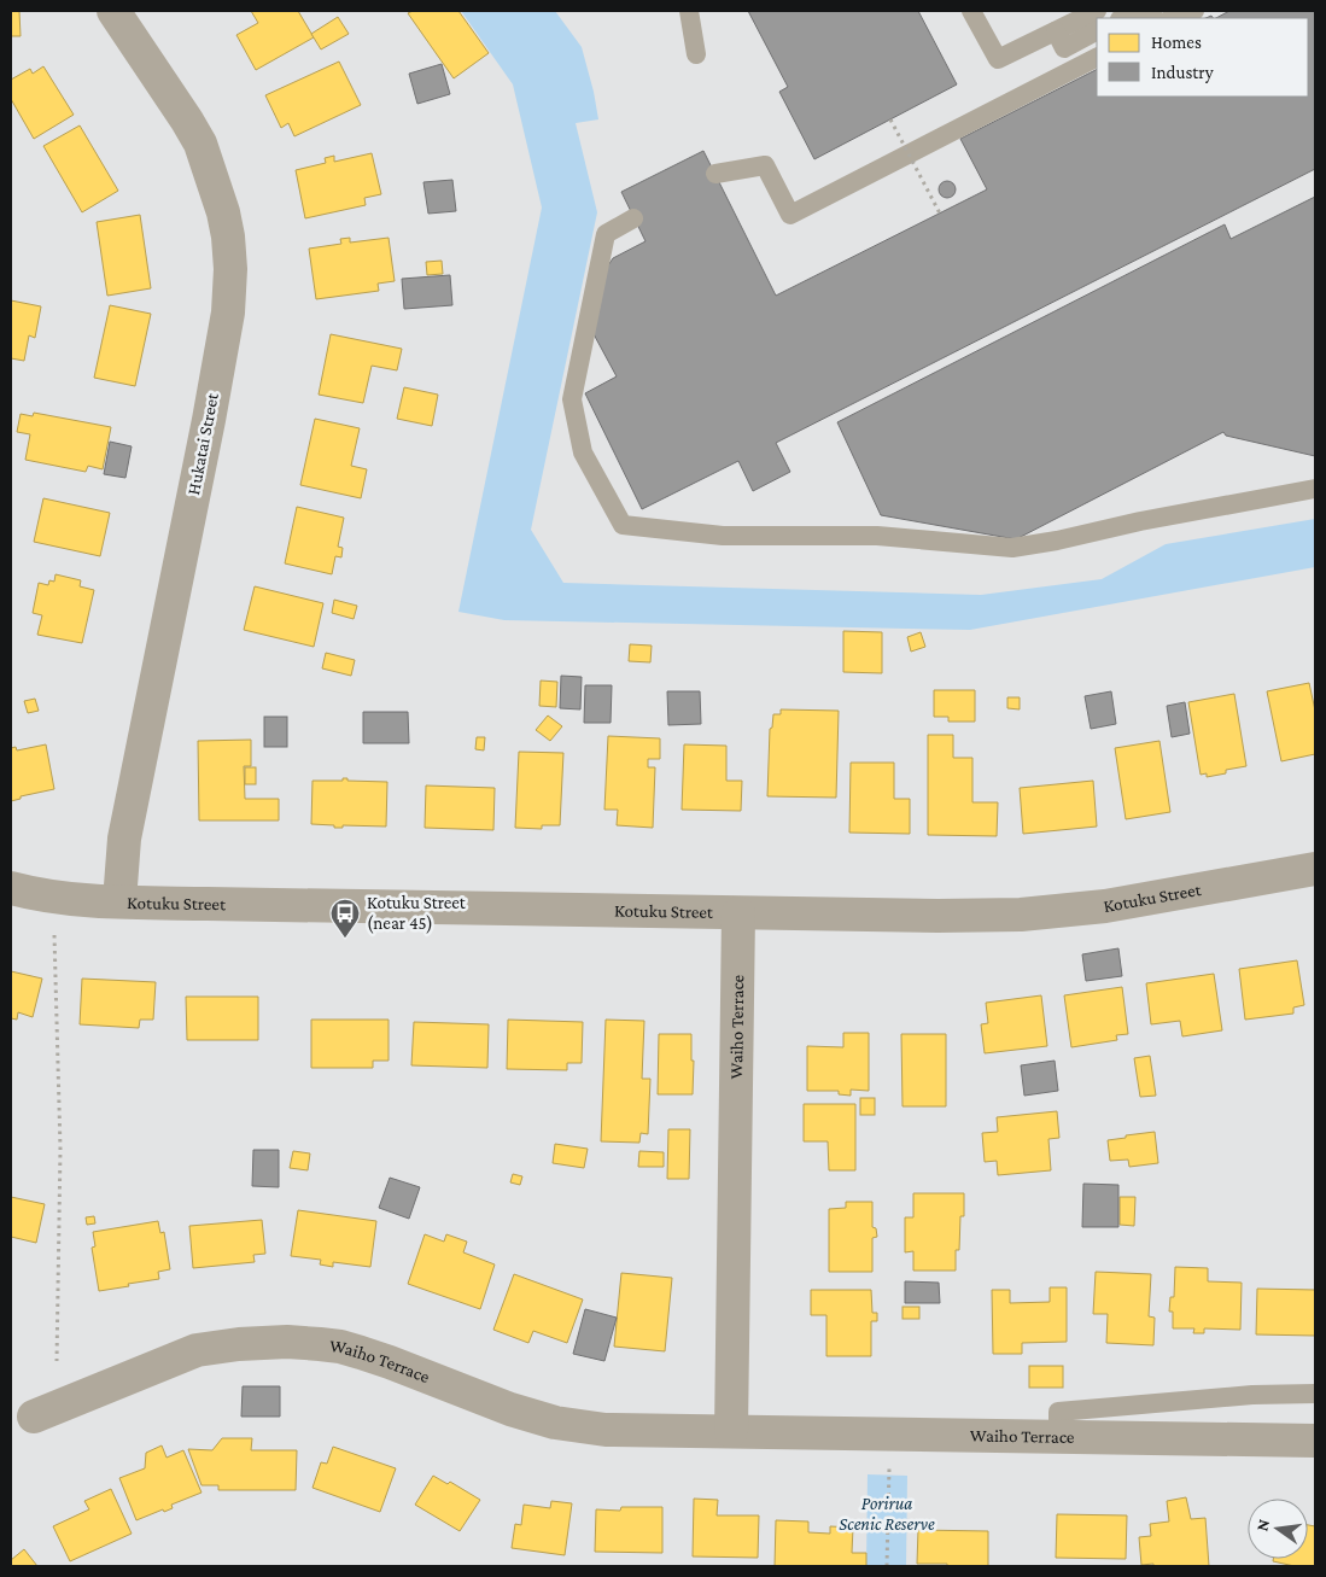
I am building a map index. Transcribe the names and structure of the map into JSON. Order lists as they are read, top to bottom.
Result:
{
  "streets": {
    "street": ["Hukatai Street", "Kotuku Street", "Waiho Terrace"]
  },
  "crossings": [
    ["Hukatai Street", "Kotuku Street"],
    ["Kotuku Street", "Waiho Terrace"]
  ],
  "parks": ["Porirua Scenic Reserve"],
  "places": {
    "bus stop": ["Kotuku Street (near 45)"]
  },
  "legend": ["Homes", "Industry"],
  "north": "left"
}
